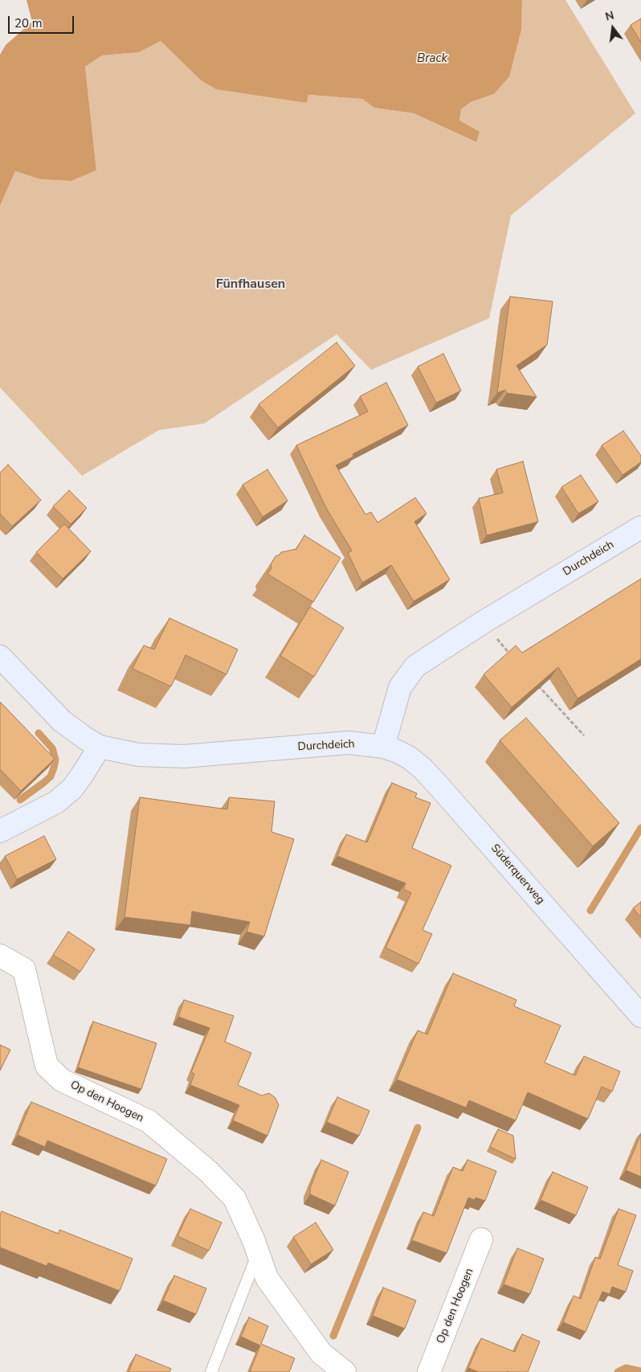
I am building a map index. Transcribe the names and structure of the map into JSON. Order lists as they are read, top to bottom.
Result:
{
  "streets": {
    "street": ["Durchdeich", "Süderquerweg", "Op den Hoogen"]
  },
  "crossings": [
    ["Durchdeich", "Süderquerweg"]
  ],
  "districts": ["Fünfhausen"],
  "water": ["Brack"],
  "scale_bar": "20 m",
  "north": "top"
}
